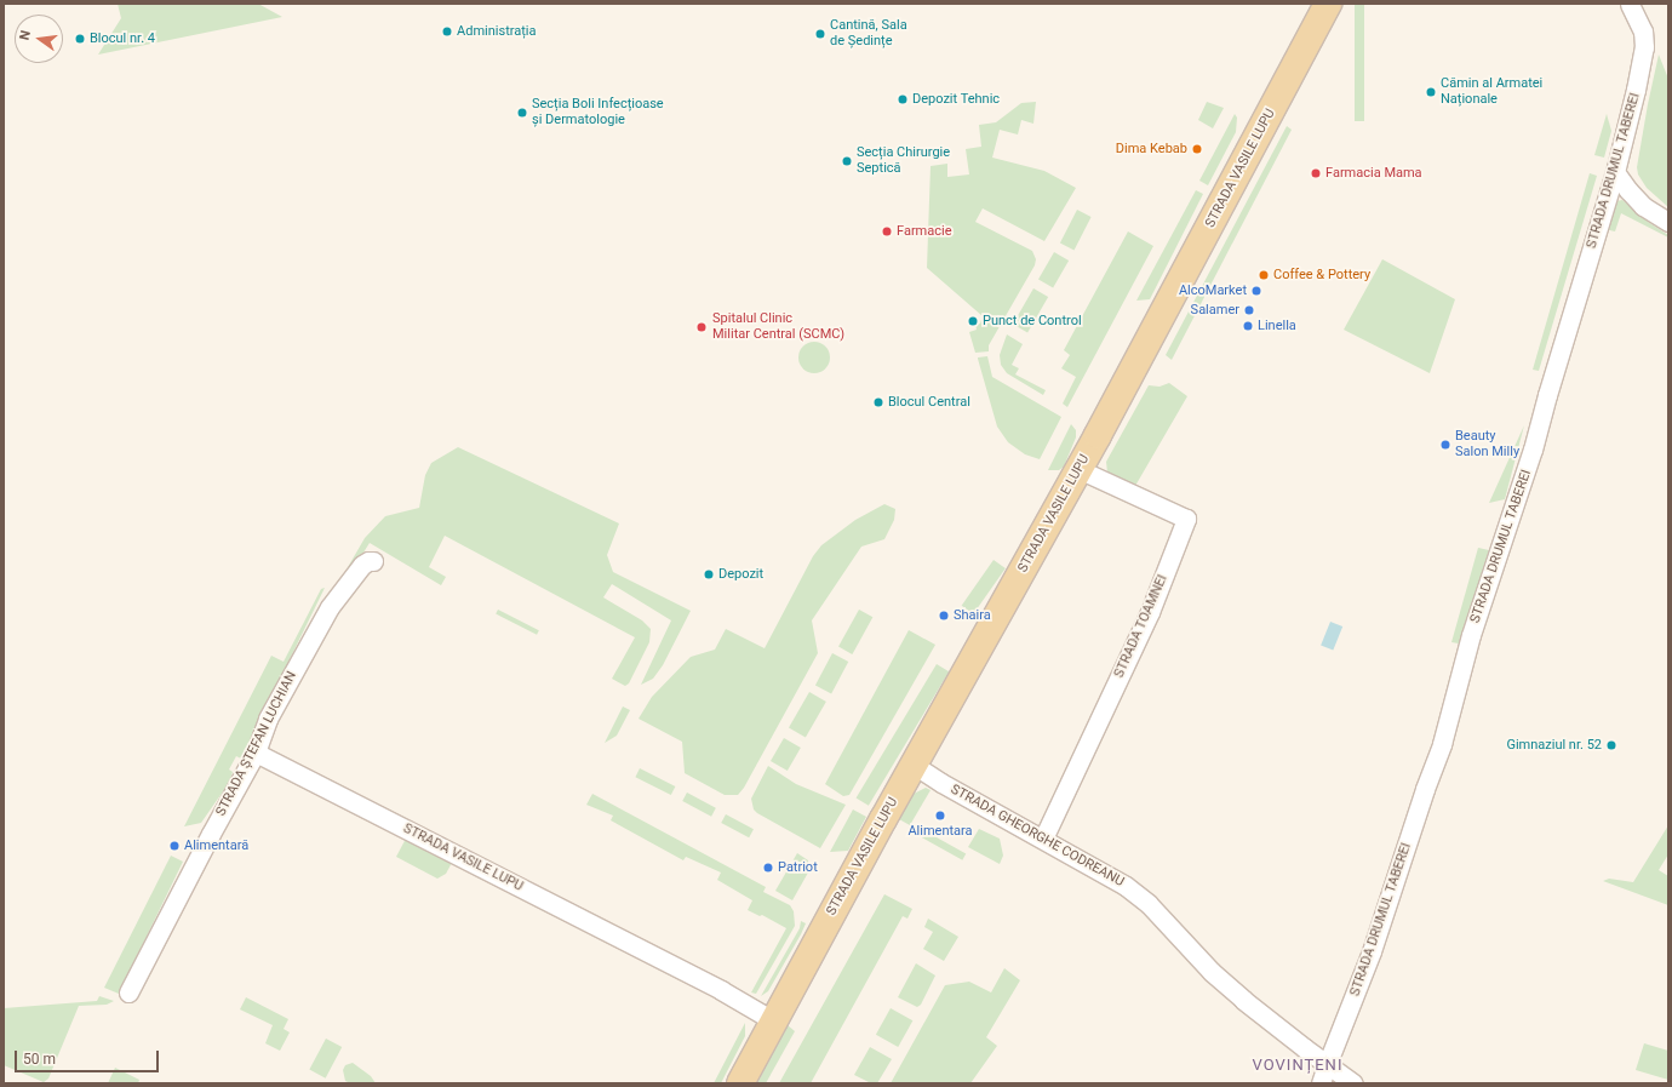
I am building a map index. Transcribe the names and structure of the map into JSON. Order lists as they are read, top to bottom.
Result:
{
  "streets": {
    "main road": ["STRADA VASILE LUPU"],
    "street": [
      "STRADA DRUMUL TABEREI",
      "STRADA TOAMNEI",
      "STRADA ȘTEFAN LUCHIAN",
      "STRADA GHEORGHE CODREANU"
    ]
  },
  "crossings": [
    ["STRADA VASILE LUPU", "STRADA TOAMNEI"],
    ["STRADA VASILE LUPU", "STRADA ȘTEFAN LUCHIAN"],
    ["STRADA VASILE LUPU", "STRADA GHEORGHE CODREANU"],
    ["STRADA DRUMUL TABEREI", "STRADA GHEORGHE CODREANU"],
    ["STRADA TOAMNEI", "STRADA GHEORGHE CODREANU"]
  ],
  "districts": ["VOVINȚENI"],
  "places": [
    "Administrația",
    "Cantină, Sala de Ședințe",
    "Blocul nr. 4",
    "Cămin al Armatei Naționale",
    "Depozit Tehnic",
    "Secția Boli Infecțioase și Dermatologie",
    "Dima Kebab",
    "Secția Chirurgie Septică",
    "Farmacia Mama",
    "Farmacie",
    "Coffee & Pottery",
    "AlcoMarket",
    "Salamer",
    "Punct de Control",
    "Linella",
    "Spitalul Clinic Militar Central (SCMC)",
    "Blocul Central",
    "Beauty Salon Milly",
    "Depozit",
    "Shaira",
    "Gimnaziul nr. 52",
    "Alimentara",
    "Alimentară",
    "Patriot"
  ],
  "scale_bar": "50 m",
  "north": "left"
}
